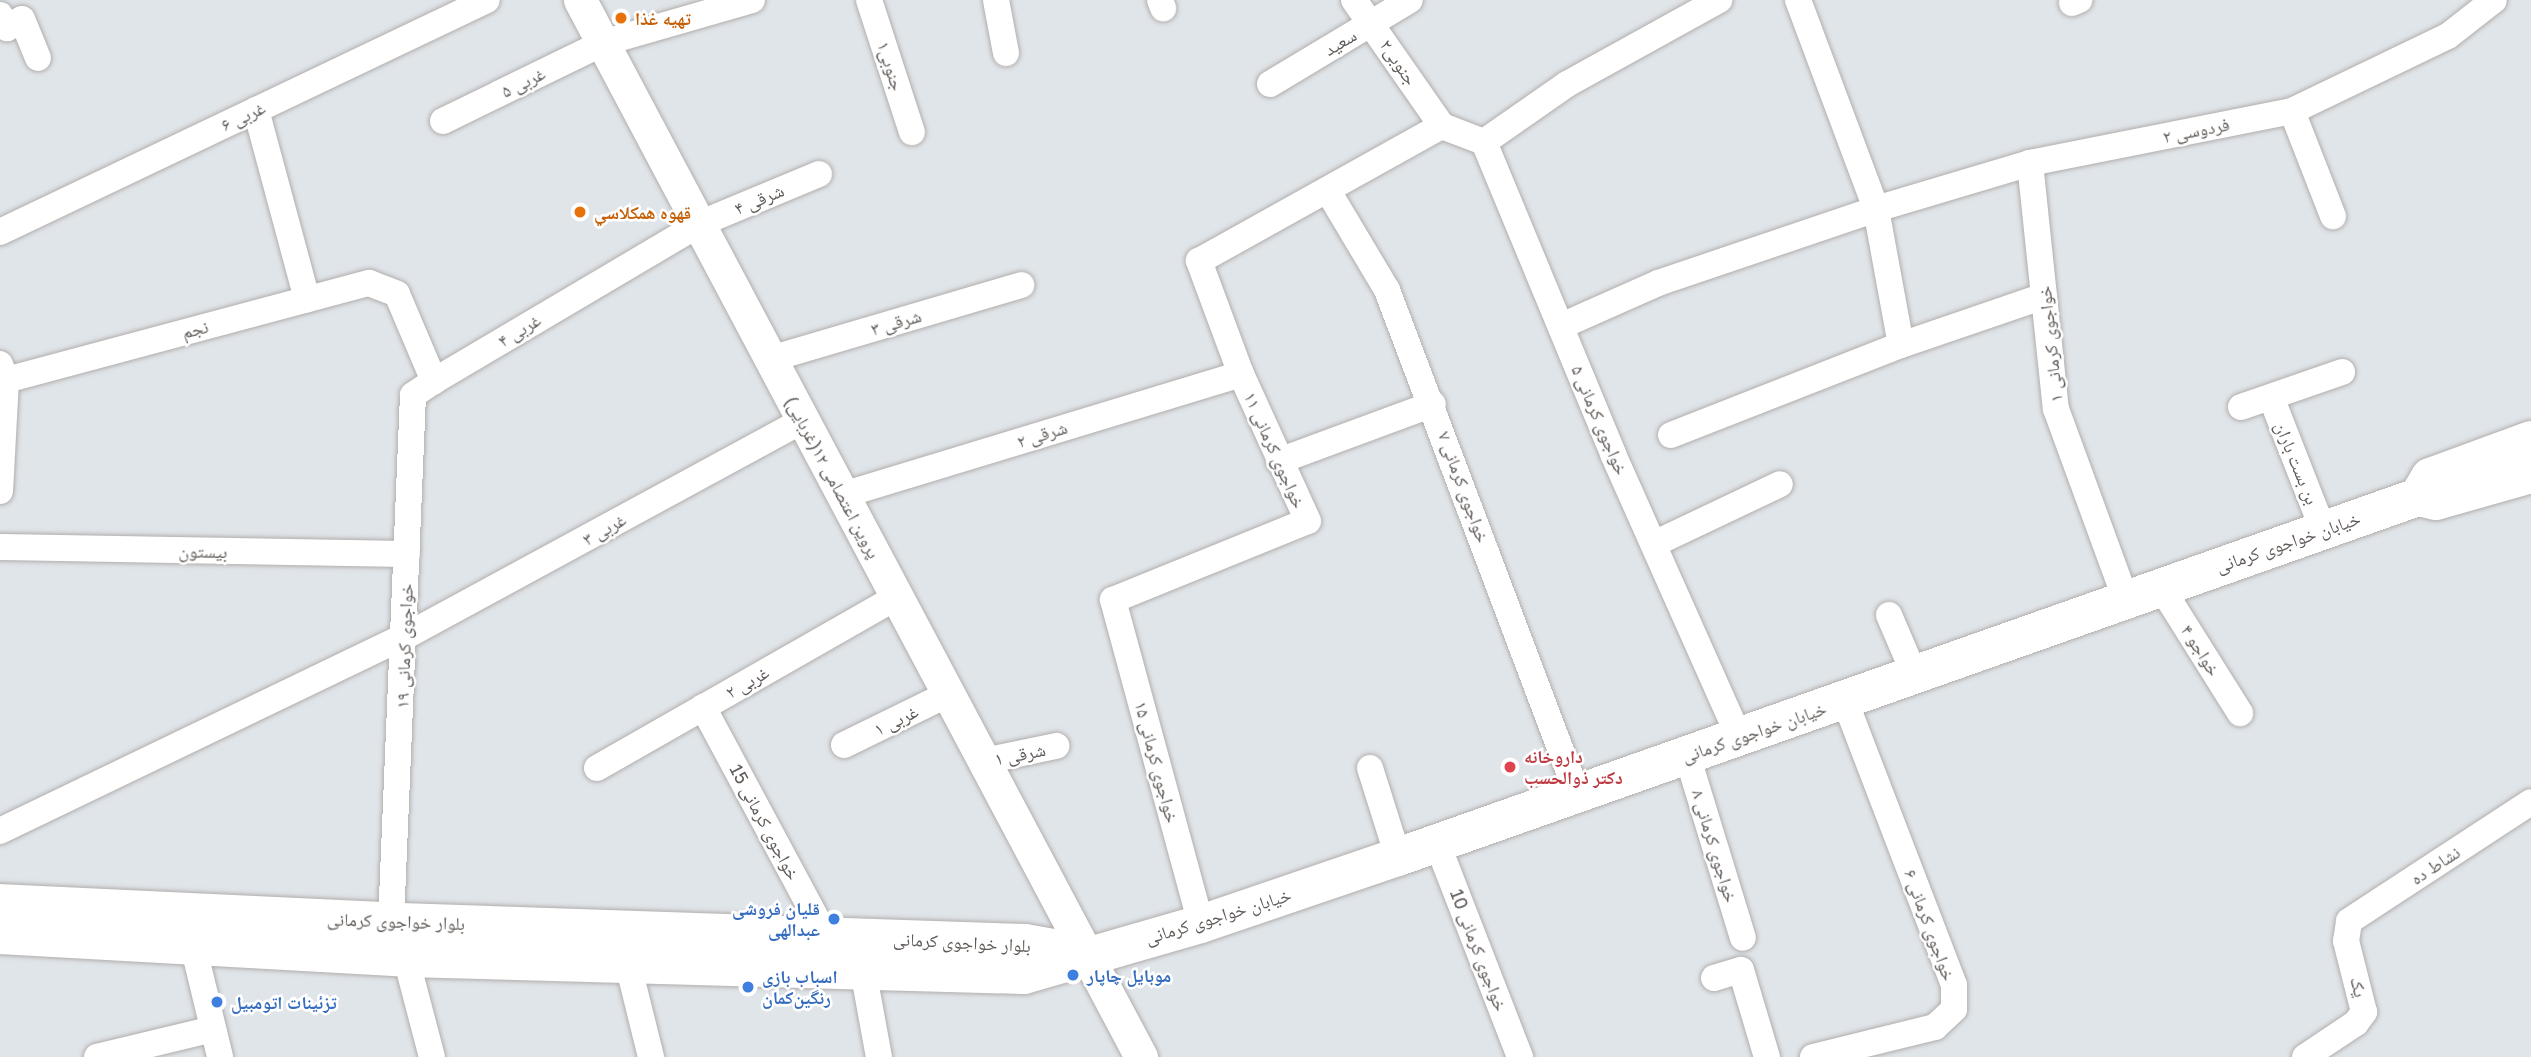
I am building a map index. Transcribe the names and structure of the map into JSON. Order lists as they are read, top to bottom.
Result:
{
  "streets": {
    "main road": ["خیابان خواجوی کرمانی", "بلوار خواجوی کرمانی"],
    "street": [
      "سعید",
      "جنوبی۲",
      "جنوبی۱",
      "غربی ۵",
      "غربی ۶",
      "فردوسی ۲",
      "شرقی ۴",
      "شرقی ۳",
      "نجم",
      "غربی ۴",
      "خواجوی کرمانی ۱",
      "خواجوی کرمانی ۵",
      "شرقی ۲",
      "خواجوی کرمانی ۱۱",
      "بن بست باران",
      "پروین اعتصامی ۱۲(غربایی)",
      "خواجوی کرمانی ۷",
      "غربی ۳",
      "بیستون",
      "خواجوی کرمانی ۱۹",
      "خواجو ۴",
      "غربی ۲",
      "غربی ۱",
      "شرقی ۱",
      "خواجوی کرمانی ۱۵",
      "خواجوی کرمانی 15",
      "خواجوی کرمانی ۸",
      "نشاط ده",
      "خواجوی کرمانی ۶",
      "خواجوی کرمانی 10",
      "یک"
    ]
  },
  "crossings": [
    ["سعید", "جنوبی۲"],
    ["غربی ۵", "پروین اعتصامی ۱۲(غربایی)"],
    ["فردوسی ۲", "خواجوی کرمانی ۱"],
    ["فردوسی ۲", "خواجوی کرمانی ۵"],
    ["شرقی ۴", "غربی ۴"],
    ["شرقی ۴", "پروین اعتصامی ۱۲(غربایی)"],
    ["شرقی ۳", "پروین اعتصامی ۱۲(غربایی)"],
    ["نجم", "غربی ۴"],
    ["نجم", "خواجوی کرمانی ۱۹"],
    ["غربی ۴", "پروین اعتصامی ۱۲(غربایی)"],
    ["غربی ۴", "خواجوی کرمانی ۱۹"],
    ["خواجوی کرمانی ۱", "خیابان خواجوی کرمانی"],
    ["خواجوی کرمانی ۵", "خیابان خواجوی کرمانی"],
    ["شرقی ۲", "خواجوی کرمانی ۱۱"],
    ["شرقی ۲", "پروین اعتصامی ۱۲(غربایی)"],
    ["خواجوی کرمانی ۱۱", "خواجوی کرمانی ۷"],
    ["خواجوی کرمانی ۱۱", "خواجوی کرمانی ۱۵"],
    ["بن بست باران", "خیابان خواجوی کرمانی"],
    ["پروین اعتصامی ۱۲(غربایی)", "غربی ۳"],
    ["پروین اعتصامی ۱۲(غربایی)", "خیابان خواجوی کرمانی"],
    ["پروین اعتصامی ۱۲(غربایی)", "غربی ۲"],
    ["پروین اعتصامی ۱۲(غربایی)", "غربی ۱"],
    ["پروین اعتصامی ۱۲(غربایی)", "شرقی ۱"],
    ["پروین اعتصامی ۱۲(غربایی)", "بلوار خواجوی کرمانی"],
    ["خواجوی کرمانی ۷", "خیابان خواجوی کرمانی"],
    ["غربی ۳", "خواجوی کرمانی ۱۹"],
    ["خیابان خواجوی کرمانی", "خواجو ۴"],
    ["خیابان خواجوی کرمانی", "خواجوی کرمانی ۱۵"],
    ["خیابان خواجوی کرمانی", "خواجوی کرمانی ۸"],
    ["خیابان خواجوی کرمانی", "بلوار خواجوی کرمانی"],
    ["خیابان خواجوی کرمانی", "خواجوی کرمانی ۶"],
    ["خیابان خواجوی کرمانی", "خواجوی کرمانی 10"],
    ["بیستون", "خواجوی کرمانی ۱۹"],
    ["خواجوی کرمانی ۱۹", "بلوار خواجوی کرمانی"],
    ["غربی ۲", "خواجوی کرمانی 15"],
    ["خواجوی کرمانی 15", "بلوار خواجوی کرمانی"],
    ["نشاط ده", "یک"]
  ],
  "places": [
    "تهیه غذا",
    "قهوه همكلاسي",
    "داروخانه دکتر ذوالحسب",
    "قلیان فروشی عبدالهی",
    "موبایل چاپار",
    "اسباب بازی رنگین‌کمان",
    "تزئینات اتومبیل"
  ]
}
